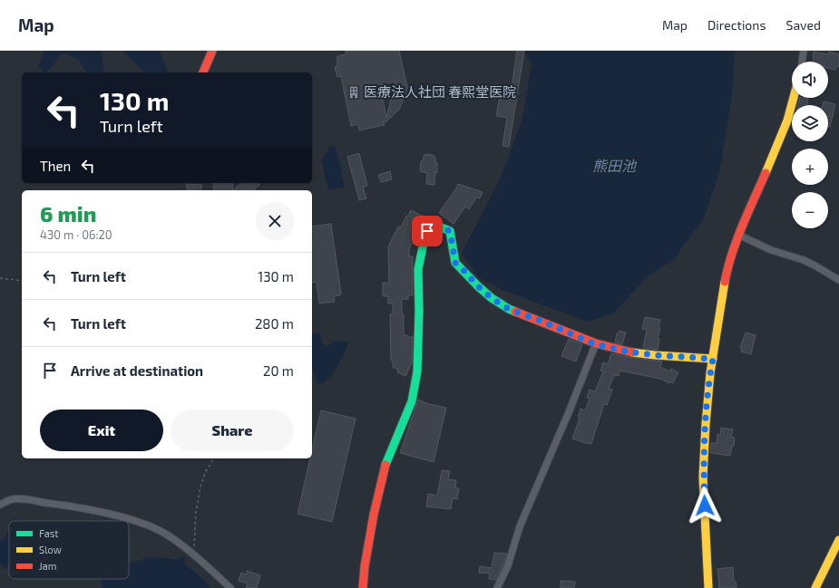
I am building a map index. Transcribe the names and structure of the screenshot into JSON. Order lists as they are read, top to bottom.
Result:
{
  "water": ["熊田池"],
  "places": {
    "building": ["医療法人社団 春熙堂医院"]
  },
  "legend": ["Fast", "Slow", "Jam"],
  "page": {
    "header": "Map",
    "nav": ["Map", "Directions", "Saved"],
    "map_buttons": ["+", "−"],
    "turn": ["130 m", "Turn left"],
    "then": "Then",
    "heading": ["6 min", "430 m · 06:20"],
    "list": [
      {
        "name": "Turn left",
        "value": "130 m"
      },
      {
        "name": "Turn left",
        "value": "280 m"
      },
      {
        "name": "Arrive at destination",
        "value": "20 m"
      }
    ],
    "buttons": ["Exit", "Share"]
  }
}
